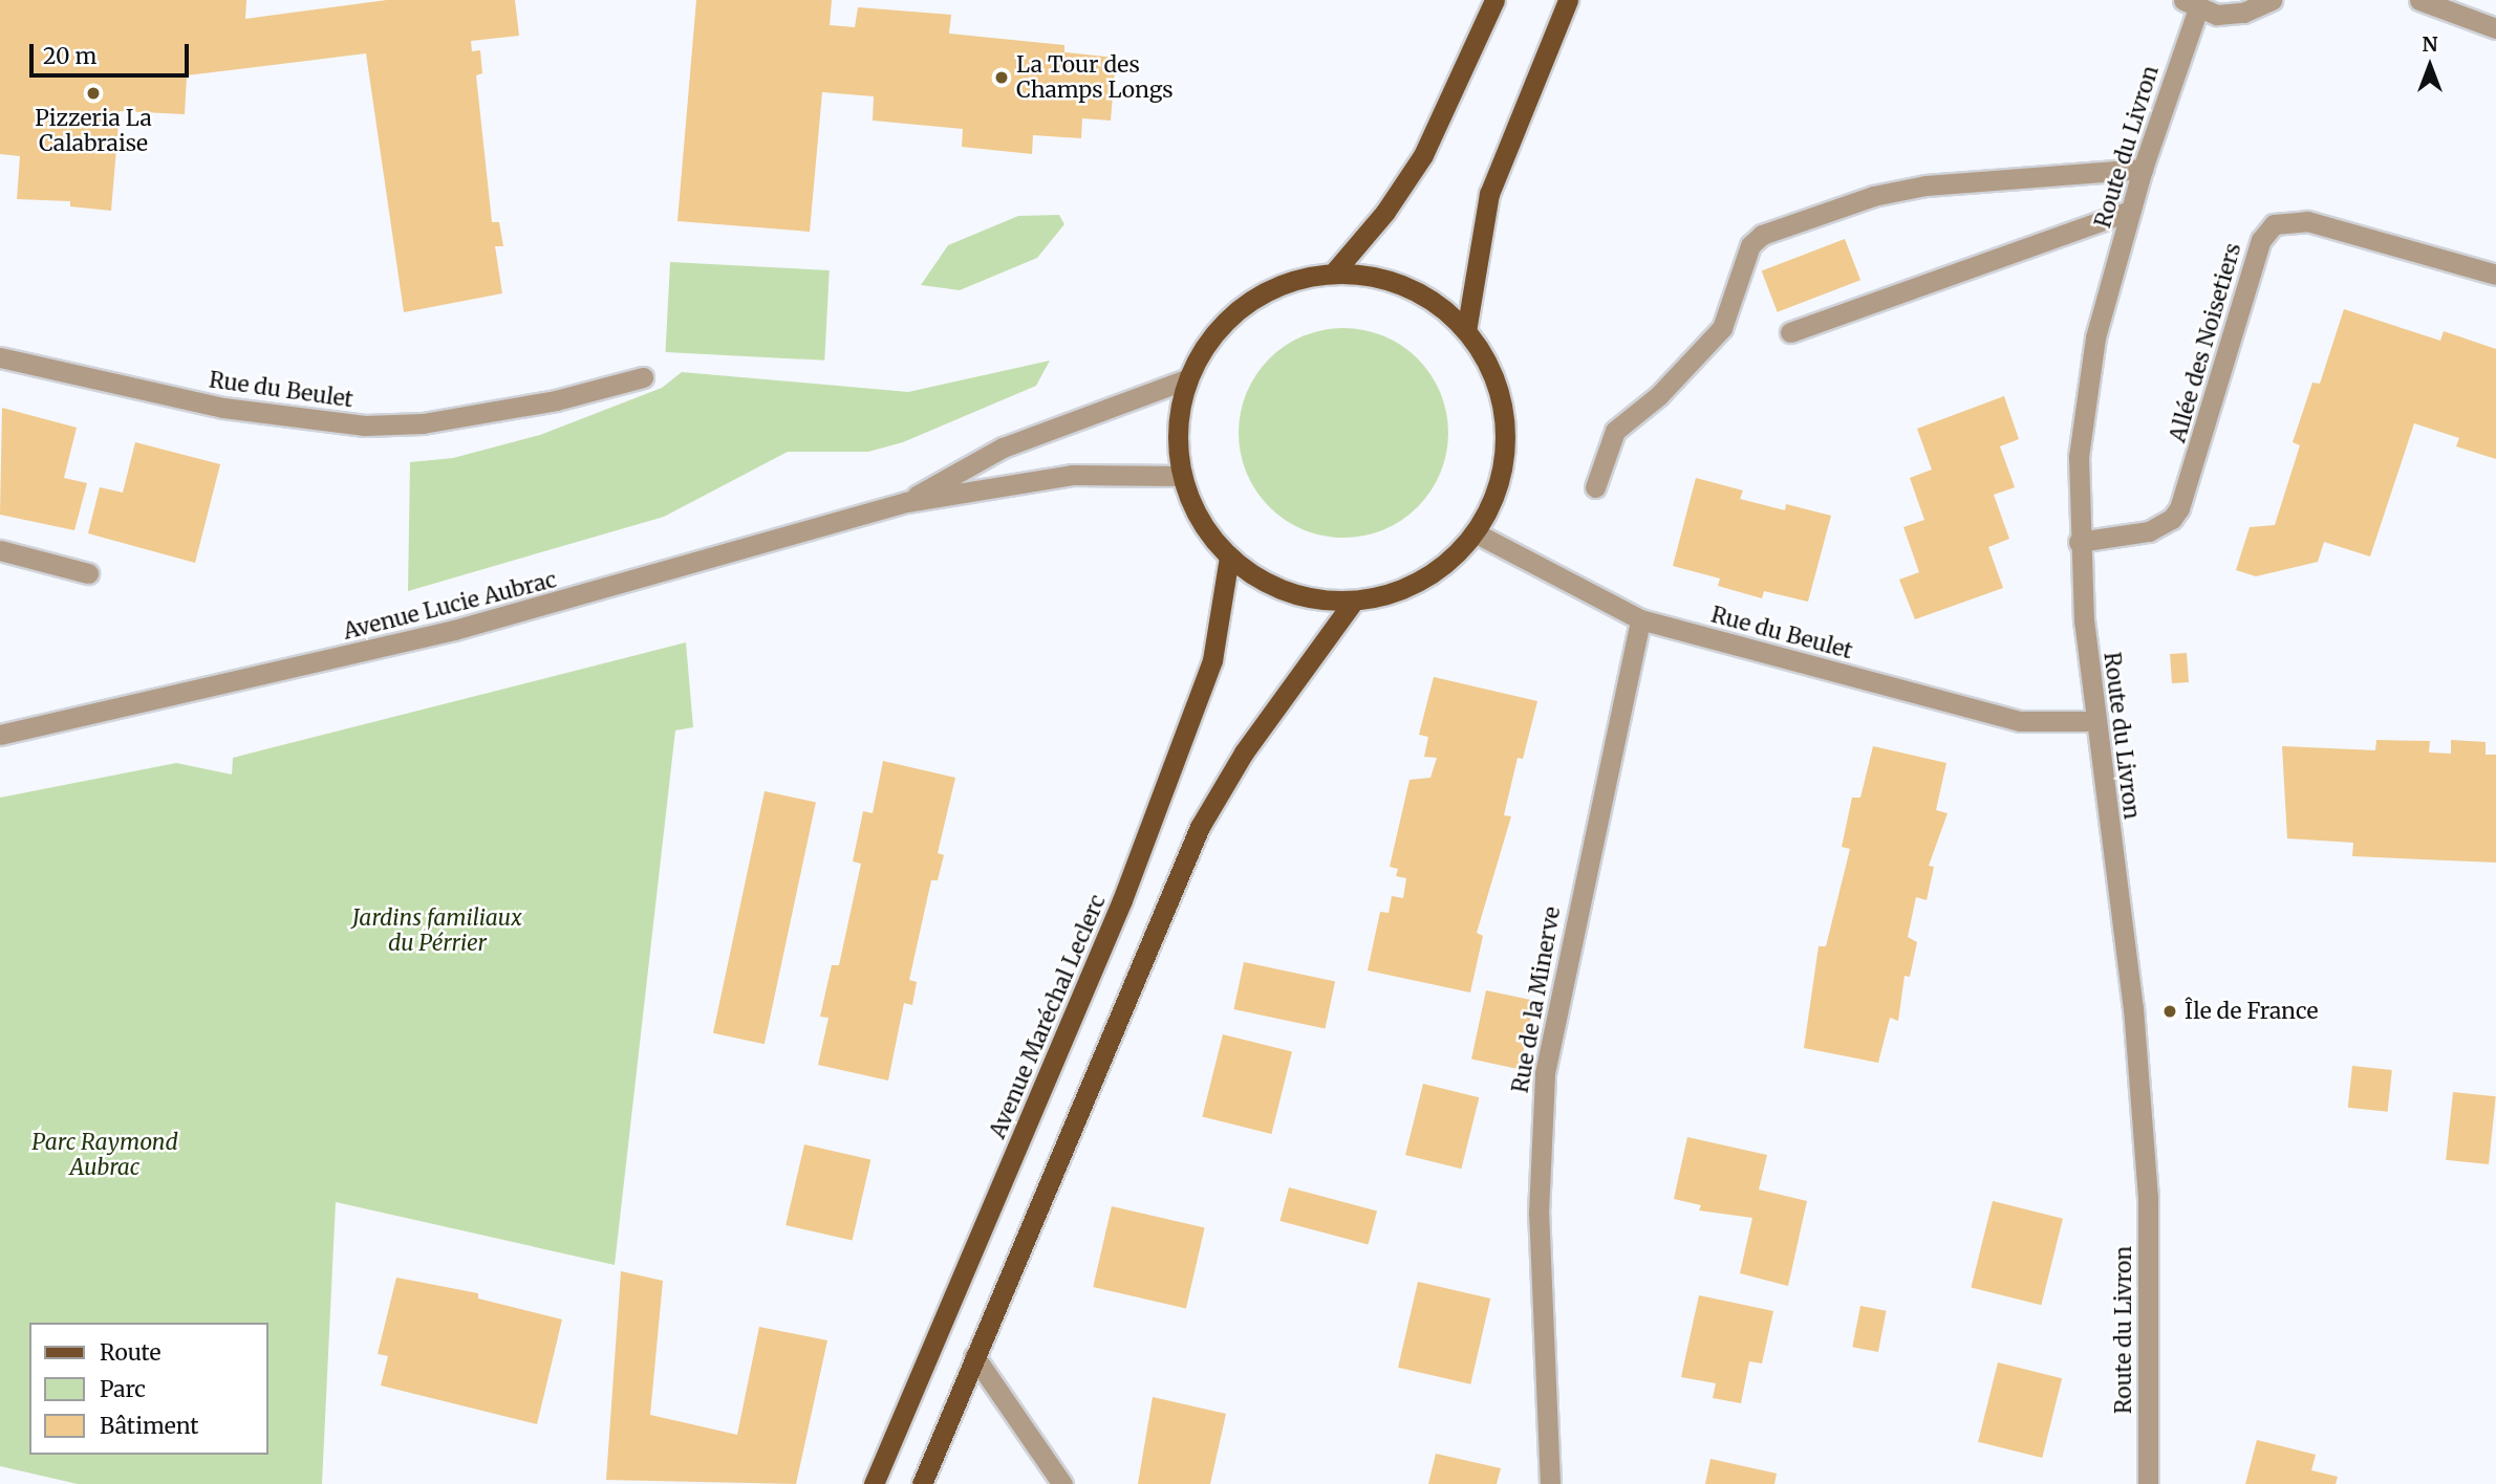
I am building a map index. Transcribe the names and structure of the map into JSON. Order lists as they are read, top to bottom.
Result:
{
  "streets": {
    "main road": ["Avenue Maréchal Leclerc"],
    "street": [
      "Route du Livron",
      "Allée des Noisetiers",
      "Rue du Beulet",
      "Avenue Lucie Aubrac",
      "Rue de la Minerve"
    ]
  },
  "crossings": [
    ["Route du Livron", "Allée des Noisetiers"],
    ["Route du Livron", "Rue du Beulet"],
    ["Rue du Beulet", "Rue de la Minerve"]
  ],
  "parks": ["Jardins familiaux du Pérrier", "Parc Raymond Aubrac"],
  "places": ["La Tour des Champs Longs", "Pizzeria La Calabraise", "Île de France"],
  "legend": ["Route", "Parc", "Bâtiment"],
  "scale_bar": "20 m",
  "north": "top"
}
